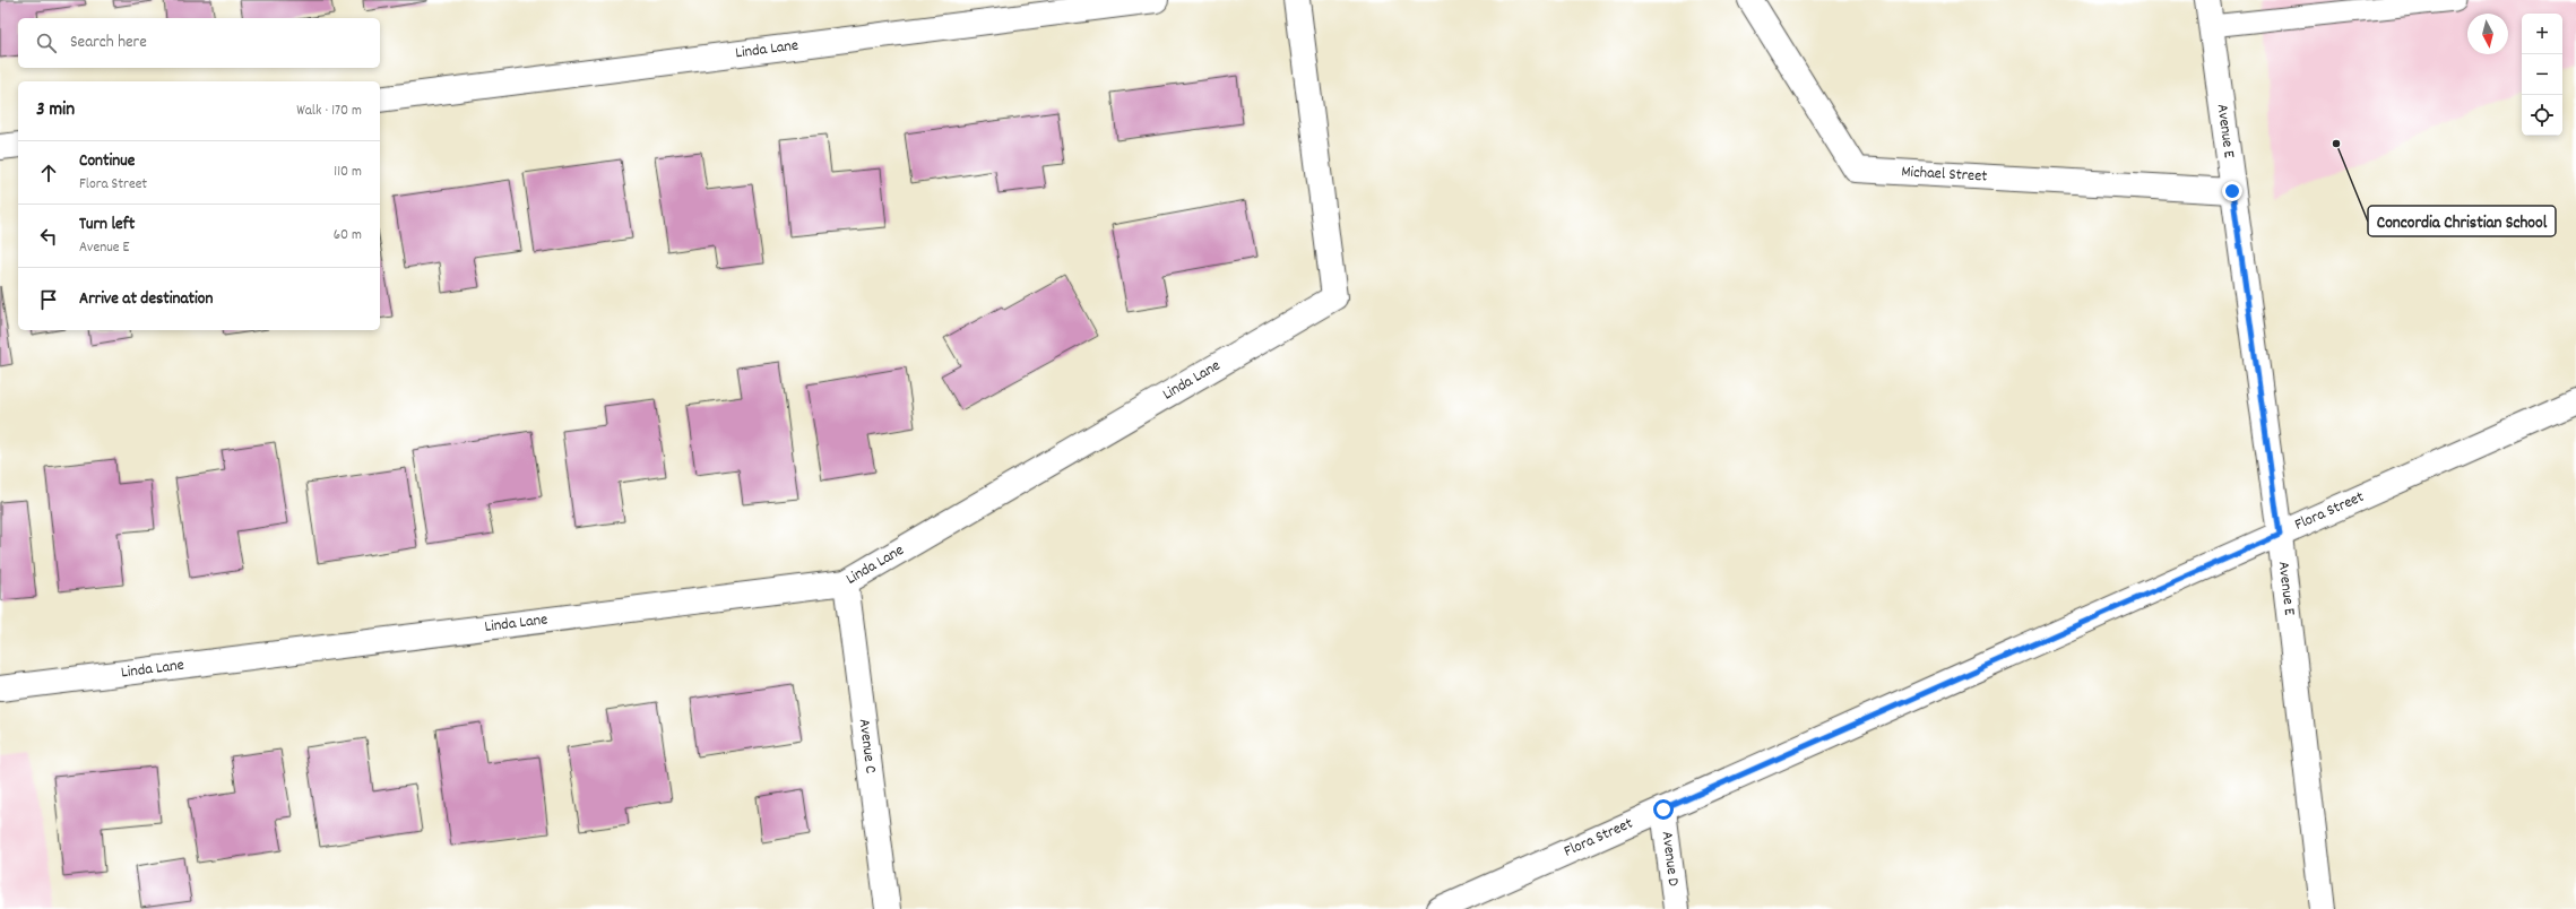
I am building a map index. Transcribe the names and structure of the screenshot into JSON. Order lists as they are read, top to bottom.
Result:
{
  "streets": {
    "street": [
      "Linda Lane",
      "Avenue E",
      "Michael Street",
      "Flora Street",
      "Avenue C",
      "Avenue D"
    ]
  },
  "crossings": [
    ["Linda Lane", "Avenue C"],
    ["Avenue E", "Michael Street"],
    ["Avenue E", "Flora Street"],
    ["Flora Street", "Avenue D"]
  ],
  "places": ["Concordia Christian School"],
  "north": "bottom",
  "page": {
    "map_buttons": ["+", "−"],
    "search": "Search here",
    "heading": ["3 min", "Walk · 170 m"],
    "list": [
      ["Continue", "Flora Street", "110 m"],
      ["Turn left", "Avenue E", "60 m"],
      "Arrive at destination"
    ]
  }
}
